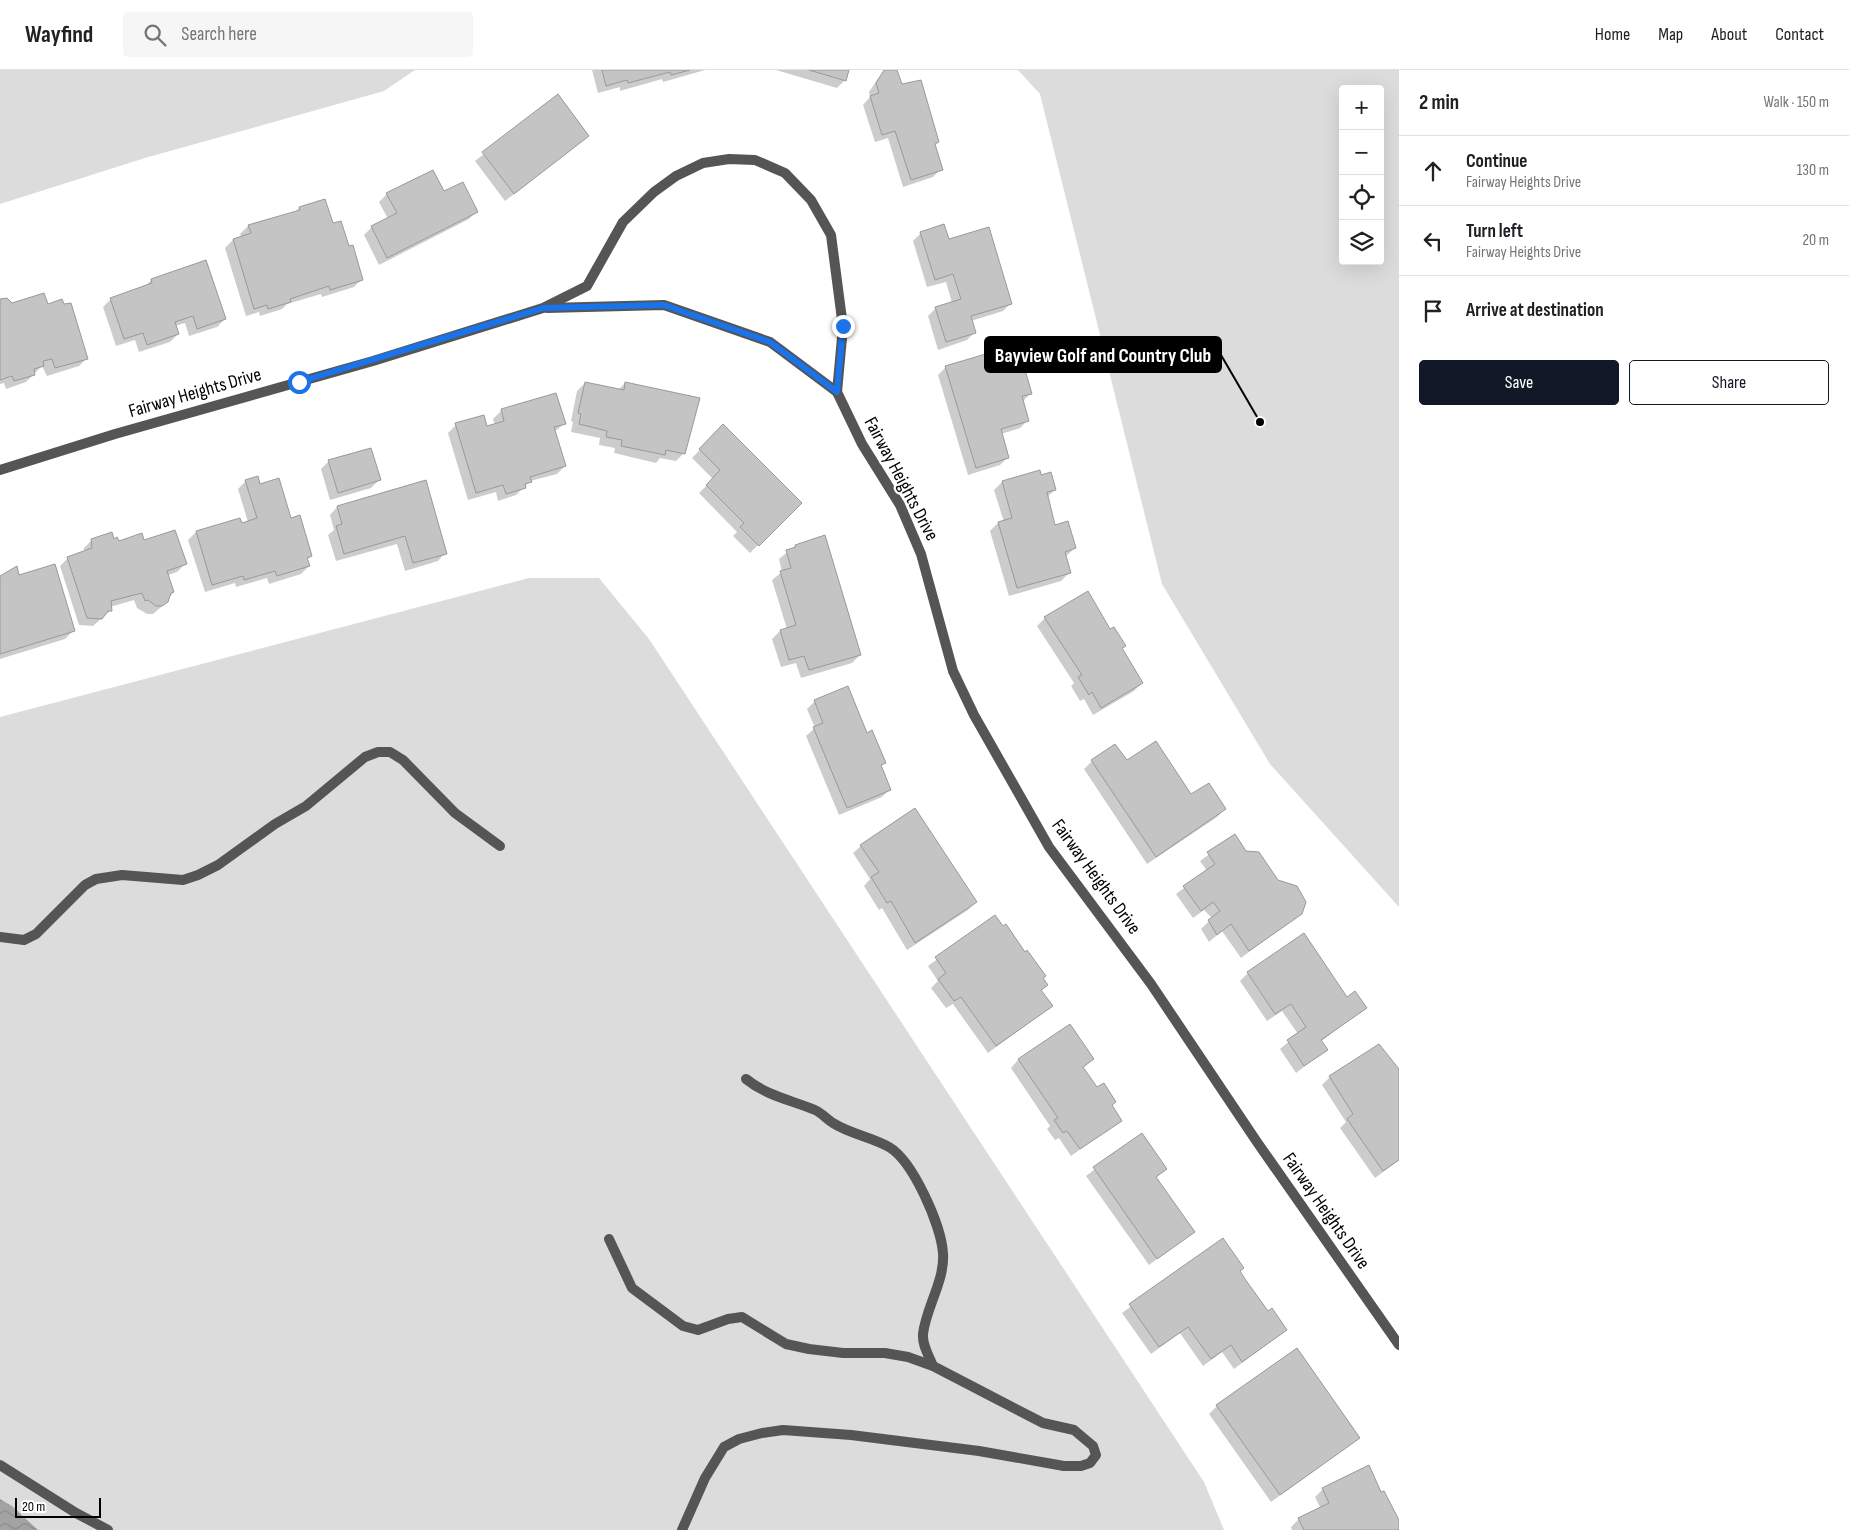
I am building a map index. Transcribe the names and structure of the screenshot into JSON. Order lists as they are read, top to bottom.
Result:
{
  "streets": {
    "street": ["Fairway Heights Drive"]
  },
  "places": ["Bayview Golf and Country Club"],
  "scale_bar": "20 m",
  "page": {
    "header": "Wayfind",
    "search": "Search here",
    "nav": [
      "Home",
      "Map",
      "About",
      "Contact"
    ],
    "heading": ["2 min", "Walk · 150 m"],
    "map_buttons": ["+", "−"],
    "list": [
      ["Continue", "Fairway Heights Drive", "130 m"],
      ["Turn left", "Fairway Heights Drive", "20 m"],
      "Arrive at destination"
    ],
    "buttons": ["Save", "Share"],
    "scale": "20 m"
  }
}
